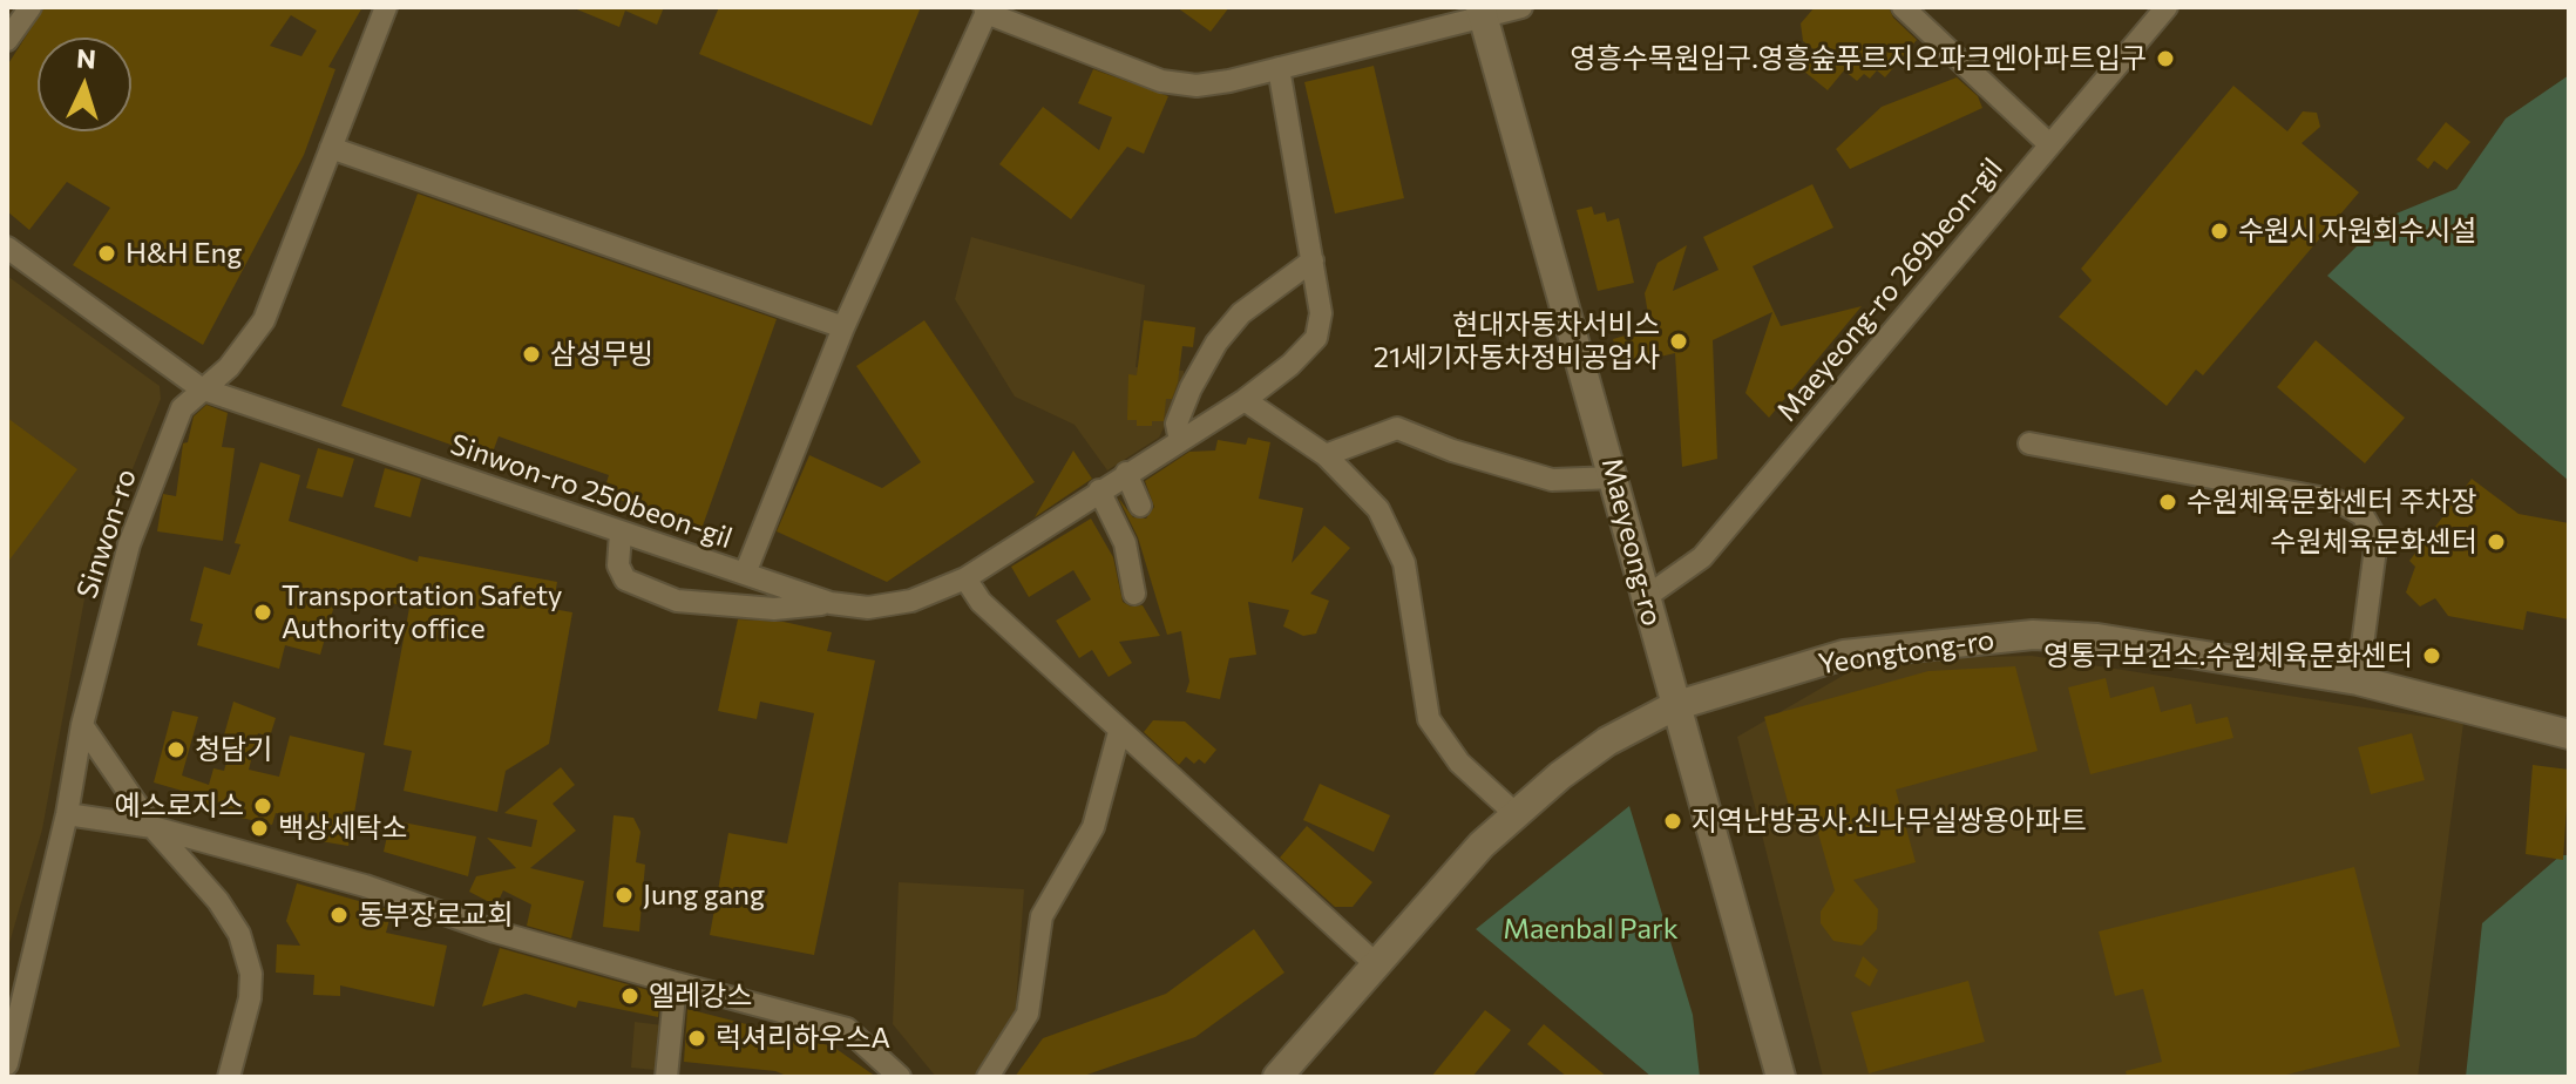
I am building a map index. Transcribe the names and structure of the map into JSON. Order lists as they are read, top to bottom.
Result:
{
  "streets": {
    "street": [
      "Maeyeong-ro 269beon-gil",
      "Sinwon-ro 250beon-gil",
      "Sinwon-ro",
      "Maeyeong-ro",
      "Yeongtong-ro"
    ]
  },
  "crossings": [
    ["Maeyeong-ro 269beon-gil", "Maeyeong-ro"],
    ["Sinwon-ro 250beon-gil", "Sinwon-ro"],
    ["Maeyeong-ro", "Yeongtong-ro"]
  ],
  "parks": ["Maenbal Park"],
  "places": [
    "영흥수목원입구.영흥숲푸르지오파크엔아파트입구",
    "수원시 자원회수시설",
    "H&H Eng",
    "현대자동차서비스 21세기자동차정비공업사",
    "삼성무빙",
    "수원체육문화센터 주차장",
    "수원체육문화센터",
    "Transportation Safety Authority office",
    "영통구보건소.수원체육문화센터",
    "청담기",
    "예스로지스",
    "지역난방공사.신나무실쌍용아파트",
    "백상세탁소",
    "Jung gang",
    "동부장로교회",
    "엘레강스",
    "럭셔리하우스A"
  ],
  "north": "top"
}
